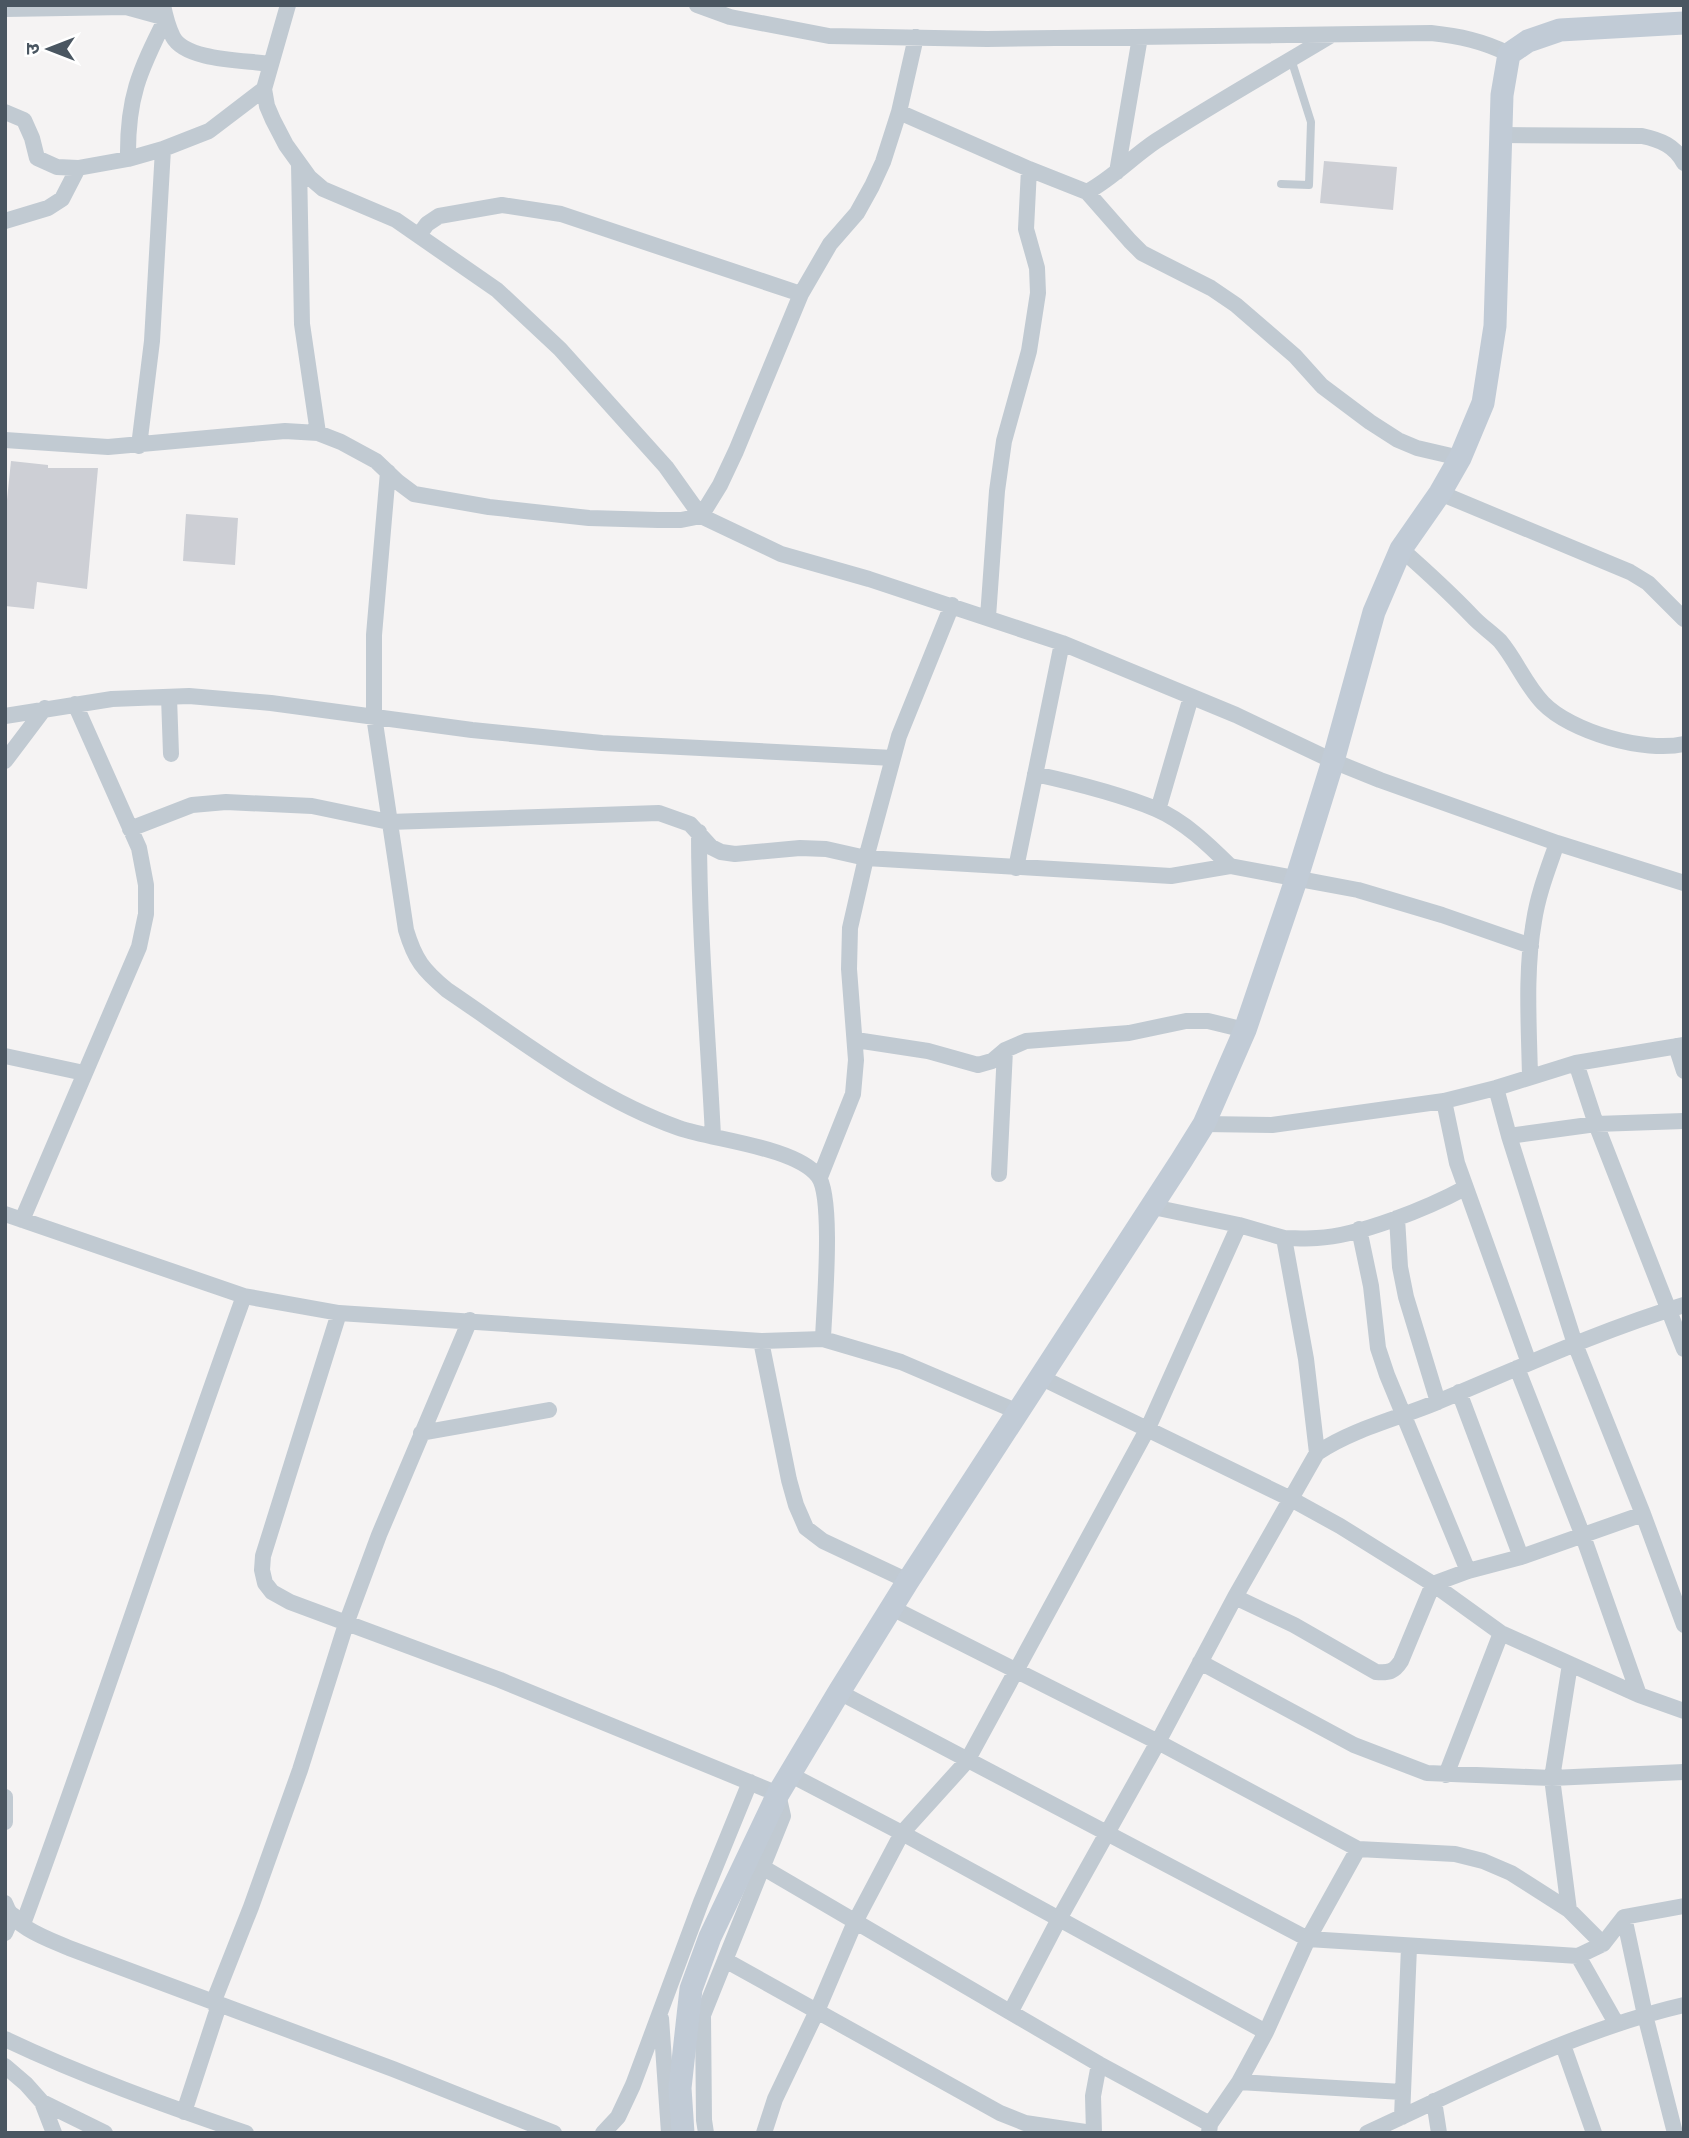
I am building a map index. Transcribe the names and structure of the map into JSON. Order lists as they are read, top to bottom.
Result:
{
  "north": "left"
}
